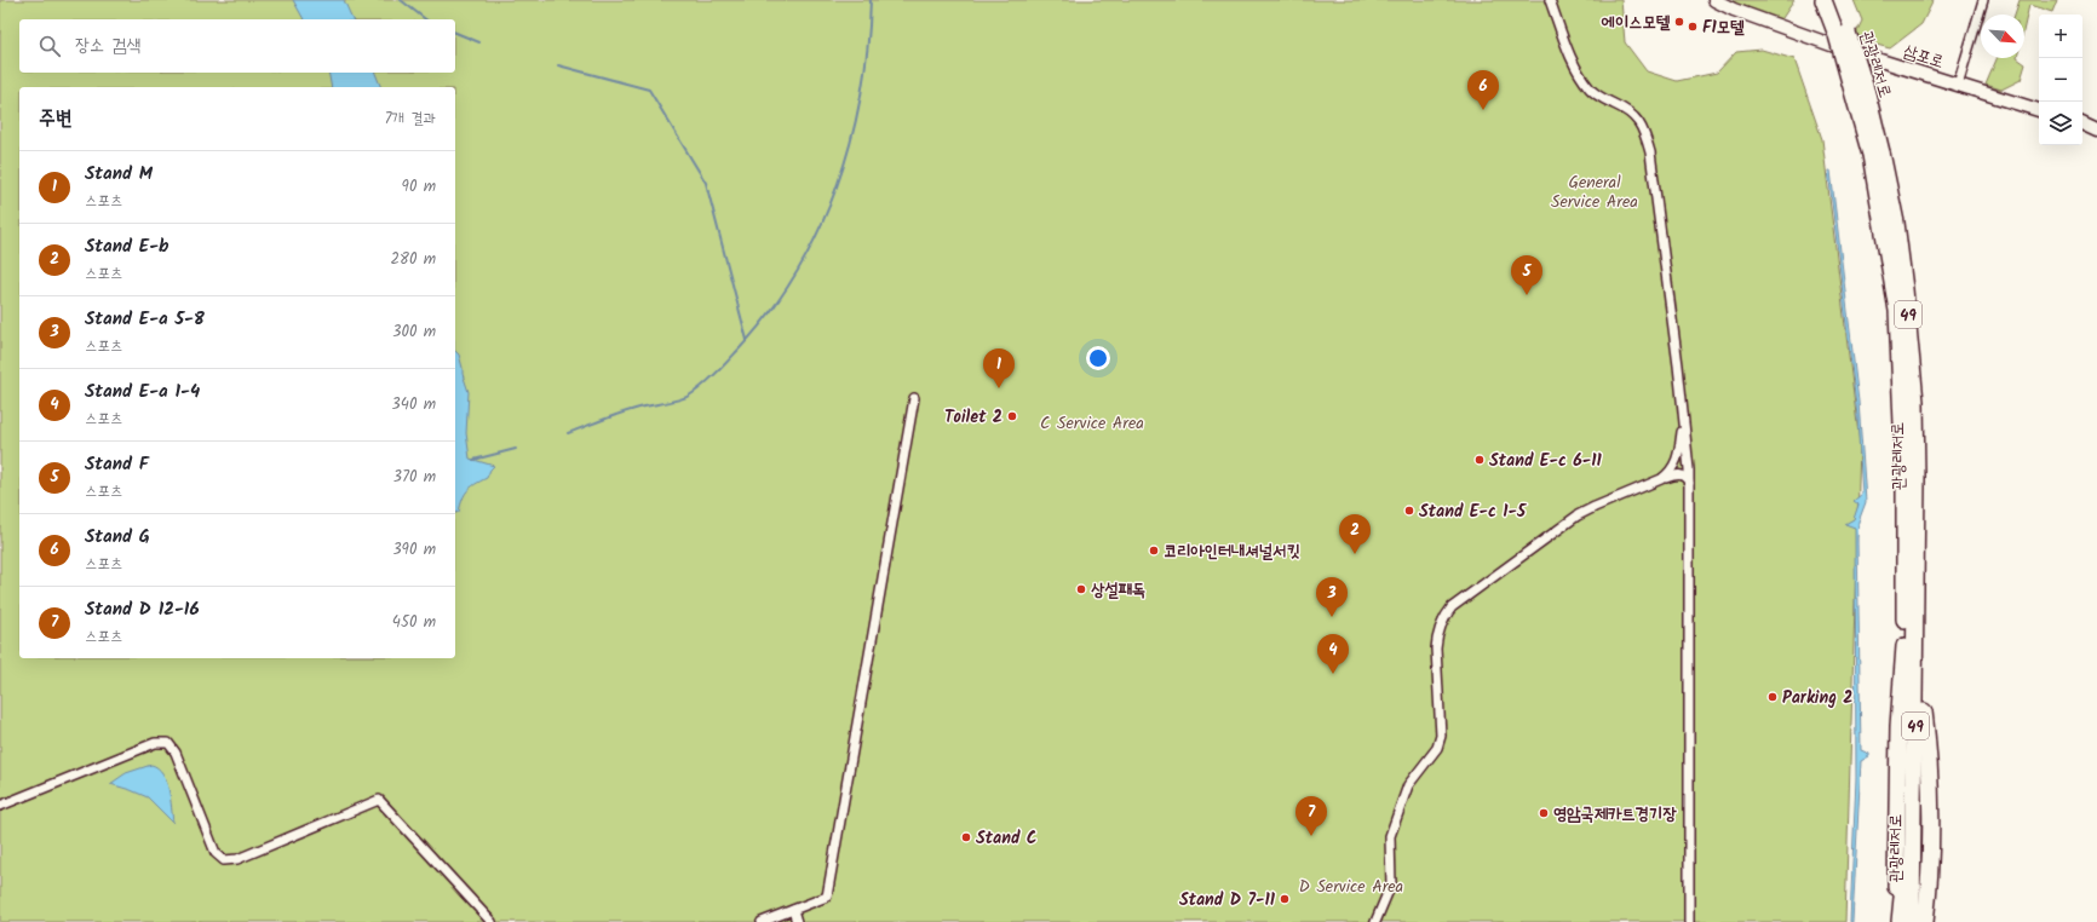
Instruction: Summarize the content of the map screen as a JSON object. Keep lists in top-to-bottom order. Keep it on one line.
{"streets":{"highway":["관광레저로","49"],"street":["삼포로"]},"parks":["General Service Area","C Service Area","D Service Area"],"places":["에이스모텔","F1모텔","Toilet 2","Stand E-c 6-11","Stand E-c 1-5","코리아인터내셔널서킷","상설패독","Parking 2","영암국제카트경기장","Stand C","Stand D 7-11"],"north":"bottom right","page":{"map_buttons":["+","−"],"search":"장소 검색","pins":["6","5","1","2","3","4","7"],"heading":["주변","7개 결과"],"list":[{"mark":"1","name":"Stand M","note":"스포츠","value":"90 m"},{"mark":"2","name":"Stand E-b","note":"스포츠","value":"280 m"},{"mark":"3","name":"Stand E-a 5-8","note":"스포츠","value":"300 m"},{"mark":"4","name":"Stand E-a 1-4","note":"스포츠","value":"340 m"},{"mark":"5","name":"Stand F","note":"스포츠","value":"370 m"},{"mark":"6","name":"Stand G","note":"스포츠","value":"390 m"},{"mark":"7","name":"Stand D 12-16","note":"스포츠","value":"450 m"}]}}
